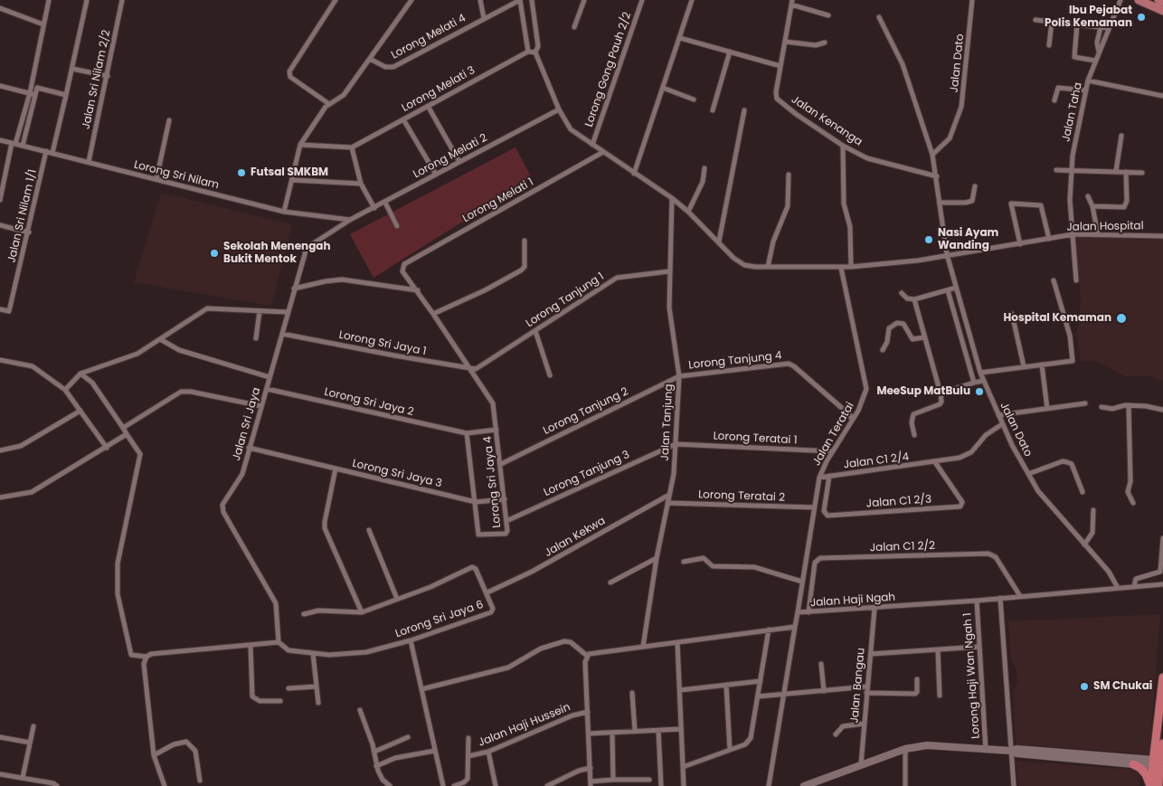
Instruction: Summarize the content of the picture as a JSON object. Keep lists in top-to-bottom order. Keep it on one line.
{"streets":{"street":["Lorong Melati 4","Jalan Dato","Lorong Gong Pauh 2/2","Jalan Sri Nilam 2/2","Lorong Melati 3","Jalan Taha","Jalan Kenanga","Lorong Melati 2","Lorong Sri Nilam","Lorong Melati 1","Jalan Sri Nilam 1/1","Jalan Hospital","Lorong Tanjung 1","Lorong Sri Jaya 1","Lorong Tanjung 4","Lorong Sri Jaya 2","Lorong Tanjung 2","Jalan Tanjung","Jalan Sri Jaya","Jalan Teratai","Lorong Teratai 1","Jalan C1 2/4","Lorong Sri Jaya 3","Lorong Tanjung 3","Lorong Sri Jaya 4","Lorong Teratai 2","Jalan C1 2/3","Jalan Kekwa","Jalan C1 2/2","Jalan Haji Ngah","Lorong Sri Jaya 6","Lorong Haji Wan Ngah 1","Jalan Bangau","Jalan Haji Hussein"]},"crossings":[["Jalan Dato","Jalan Kenanga"],["Jalan Dato","Jalan C1 2/4"],["Jalan Dato","Jalan Haji Ngah"],["Jalan Sri Nilam 2/2","Lorong Sri Nilam"],["Jalan Taha","Jalan Hospital"],["Lorong Melati 2","Lorong Sri Nilam"],["Lorong Melati 2","Jalan Sri Jaya"],["Lorong Sri Nilam","Jalan Sri Nilam 1/1"],["Lorong Sri Nilam","Jalan Sri Jaya"],["Lorong Tanjung 1","Lorong Sri Jaya 1"],["Lorong Tanjung 1","Jalan Tanjung"],["Lorong Sri Jaya 1","Jalan Sri Jaya"],["Lorong Tanjung 4","Lorong Tanjung 2"],["Lorong Tanjung 4","Jalan Tanjung"],["Lorong Tanjung 4","Jalan Teratai"],["Lorong Sri Jaya 2","Jalan Sri Jaya"],["Lorong Sri Jaya 2","Lorong Sri Jaya 4"],["Lorong Tanjung 2","Jalan Tanjung"],["Lorong Tanjung 2","Lorong Sri Jaya 4"],["Jalan Tanjung","Lorong Teratai 1"],["Jalan Tanjung","Lorong Tanjung 3"],["Jalan Tanjung","Lorong Teratai 2"],["Jalan Tanjung","Jalan Kekwa"],["Jalan Sri Jaya","Lorong Sri Jaya 3"],["Jalan Sri Jaya","Lorong Sri Jaya 6"],["Jalan Teratai","Lorong Teratai 1"],["Jalan Teratai","Jalan C1 2/4"],["Jalan Teratai","Lorong Teratai 2"],["Jalan Teratai","Jalan Haji Ngah"],["Lorong Teratai 1","Lorong Tanjung 3"],["Jalan C1 2/4","Jalan C1 2/3"],["Lorong Sri Jaya 3","Lorong Sri Jaya 4"],["Lorong Tanjung 3","Lorong Sri Jaya 4"],["Jalan Kekwa","Lorong Sri Jaya 6"],["Jalan C1 2/2","Jalan Haji Ngah"],["Jalan Haji Ngah","Lorong Haji Wan Ngah 1"],["Jalan Haji Ngah","Jalan Bangau"]],"places":["Ibu Pejabat Polis Kemaman","Futsal SMKBM","Nasi Ayam Wanding","Sekolah Menengah Bukit Mentok","Hospital Kemaman","MeeSup MatBulu","SM Chukai"]}
